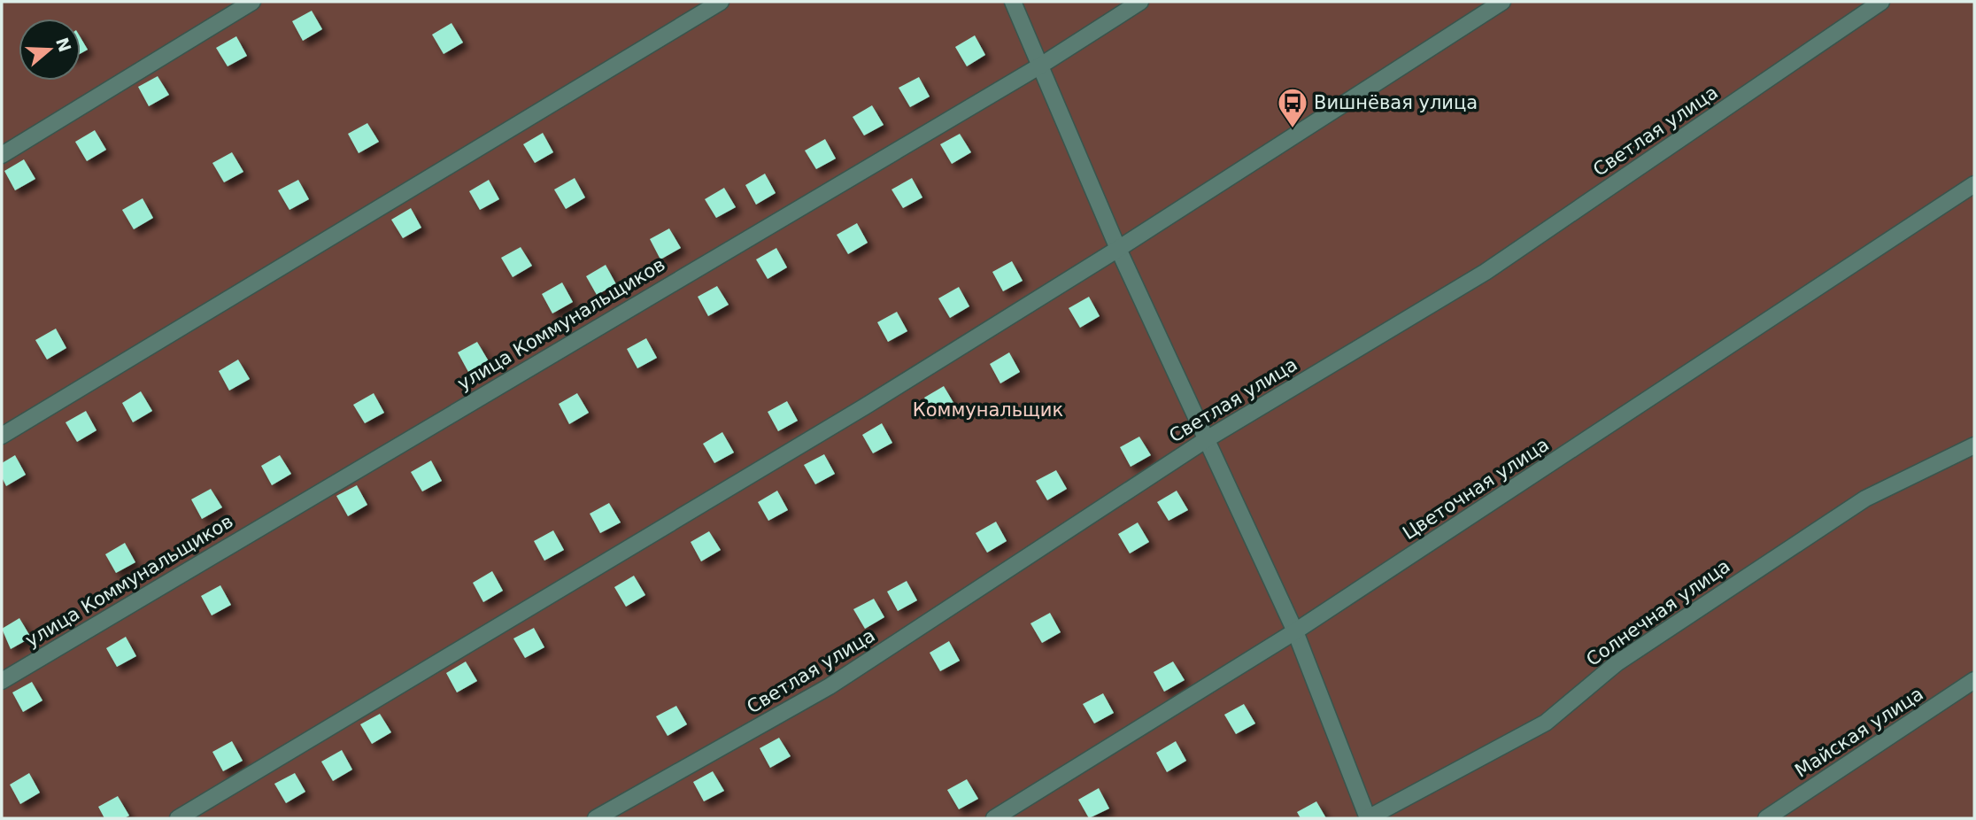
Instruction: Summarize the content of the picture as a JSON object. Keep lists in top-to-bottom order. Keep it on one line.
{"streets":{"street":["Светлая улица","улица Коммунальщиков","Цветочная улица","Солнечная улица","Майская улица"]},"parks":["Коммунальщик"],"places":{"bus stop":["Вишнёвая улица"]},"north":"right"}
